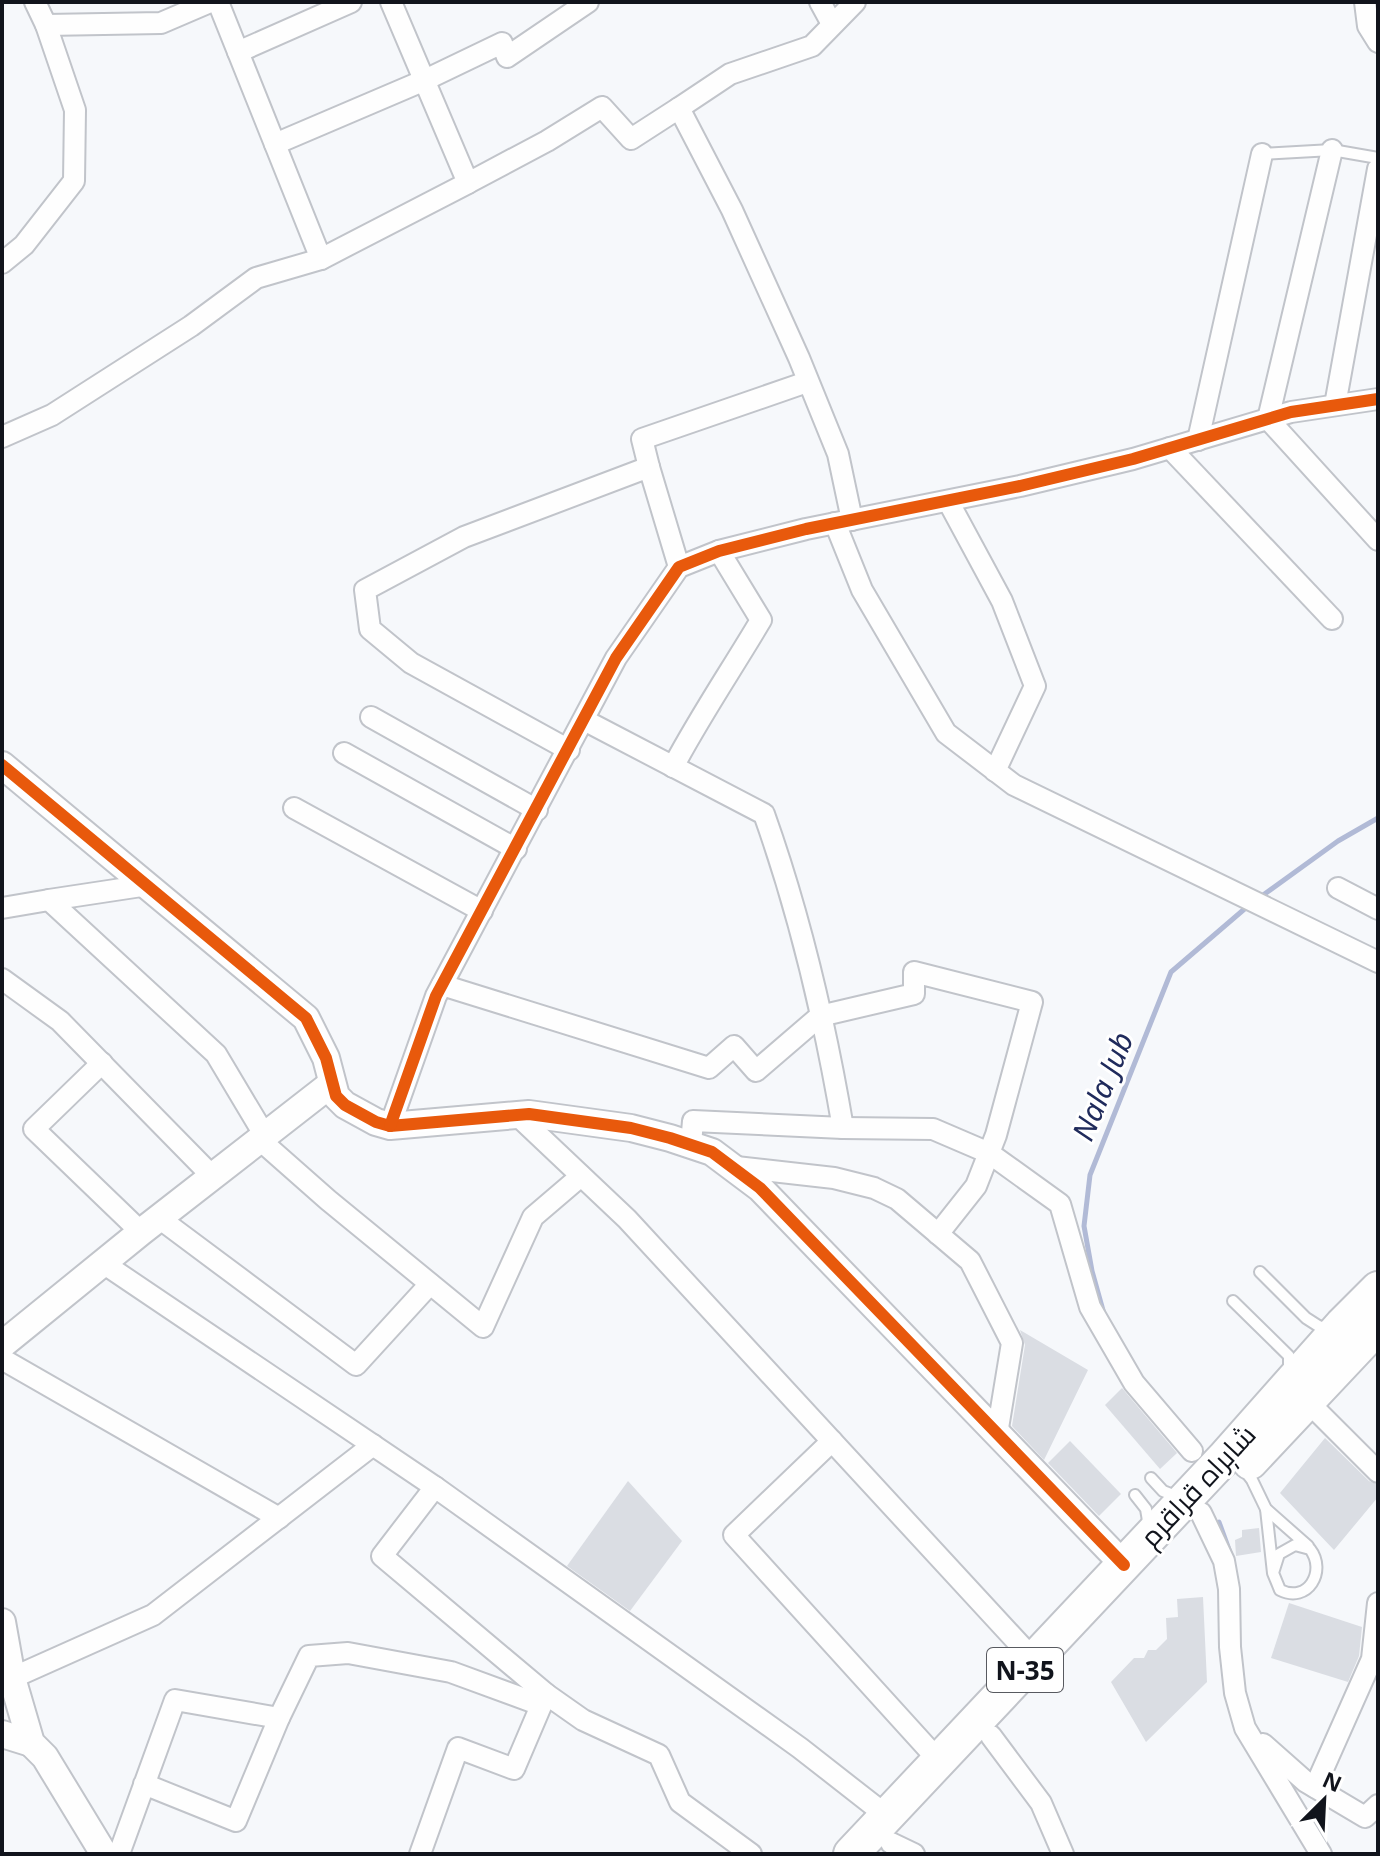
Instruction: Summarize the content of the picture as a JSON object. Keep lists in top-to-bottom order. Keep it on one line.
{"streets":{"highway":["شاہراہ قراقرم","N-35"]},"water":["Nala Jub"],"north":"top right"}
